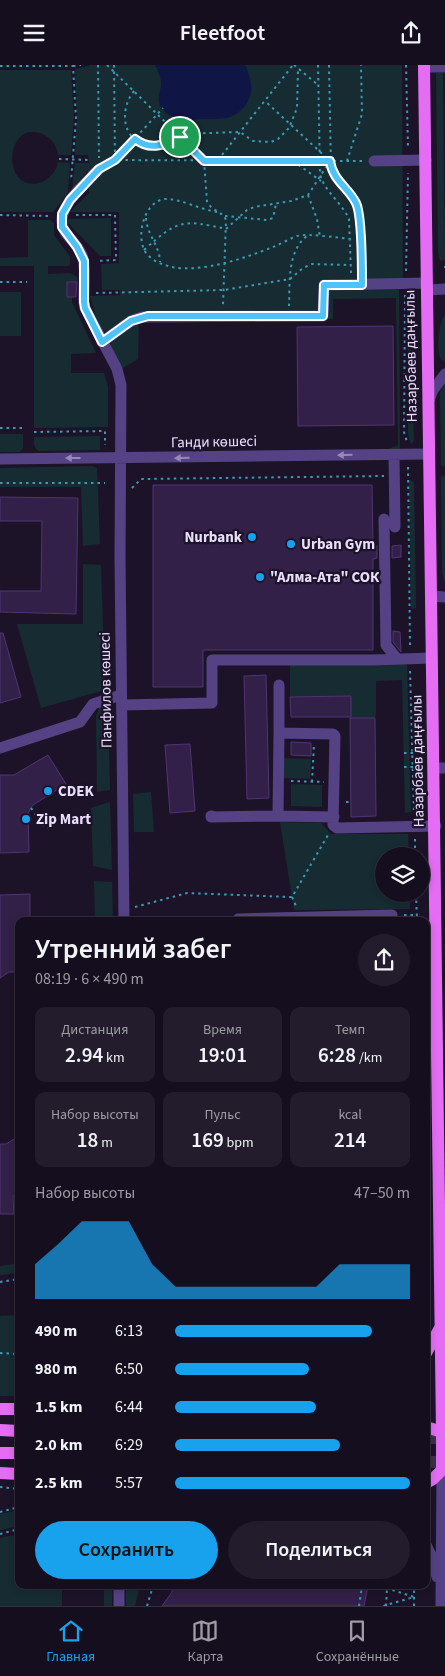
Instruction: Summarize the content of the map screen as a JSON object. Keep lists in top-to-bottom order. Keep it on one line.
{"streets":{"main road":["Назарбаев даңғылы"],"street":["Ганди көшесі","Панфилов көшесі"]},"crossings":[["Назарбаев даңғылы","Ганди көшесі"],["Ганди көшесі","Панфилов көшесі"]],"one_way":["Ганди көшесі"],"places":["Nurbank","Urban Gym","\"Алма-Ата\" СОК","CDEK","Zip Mart"],"page":{"header":"Fleetfoot","heading":["Утренний забег","08:19 · 6 × 490 m"],"stats":[["Дистанция","2.94 km"],["Время","19:01"],["Темп","6:28 /km"],["Набор высоты","18 m"],["Пульс","169 bpm"],["kcal","214"]],"chart":["Набор высоты","47–50 m"],"list":[{"name":"490 m","note":"6:13"},{"name":"980 m","note":"6:50"},{"name":"1.5 km","note":"6:44"},{"name":"2.0 km","note":"6:29"},{"name":"2.5 km","note":"5:57"}],"buttons":["Сохранить","Поделиться"],"tabs":["Главная","Карта","Сохранённые"]}}
